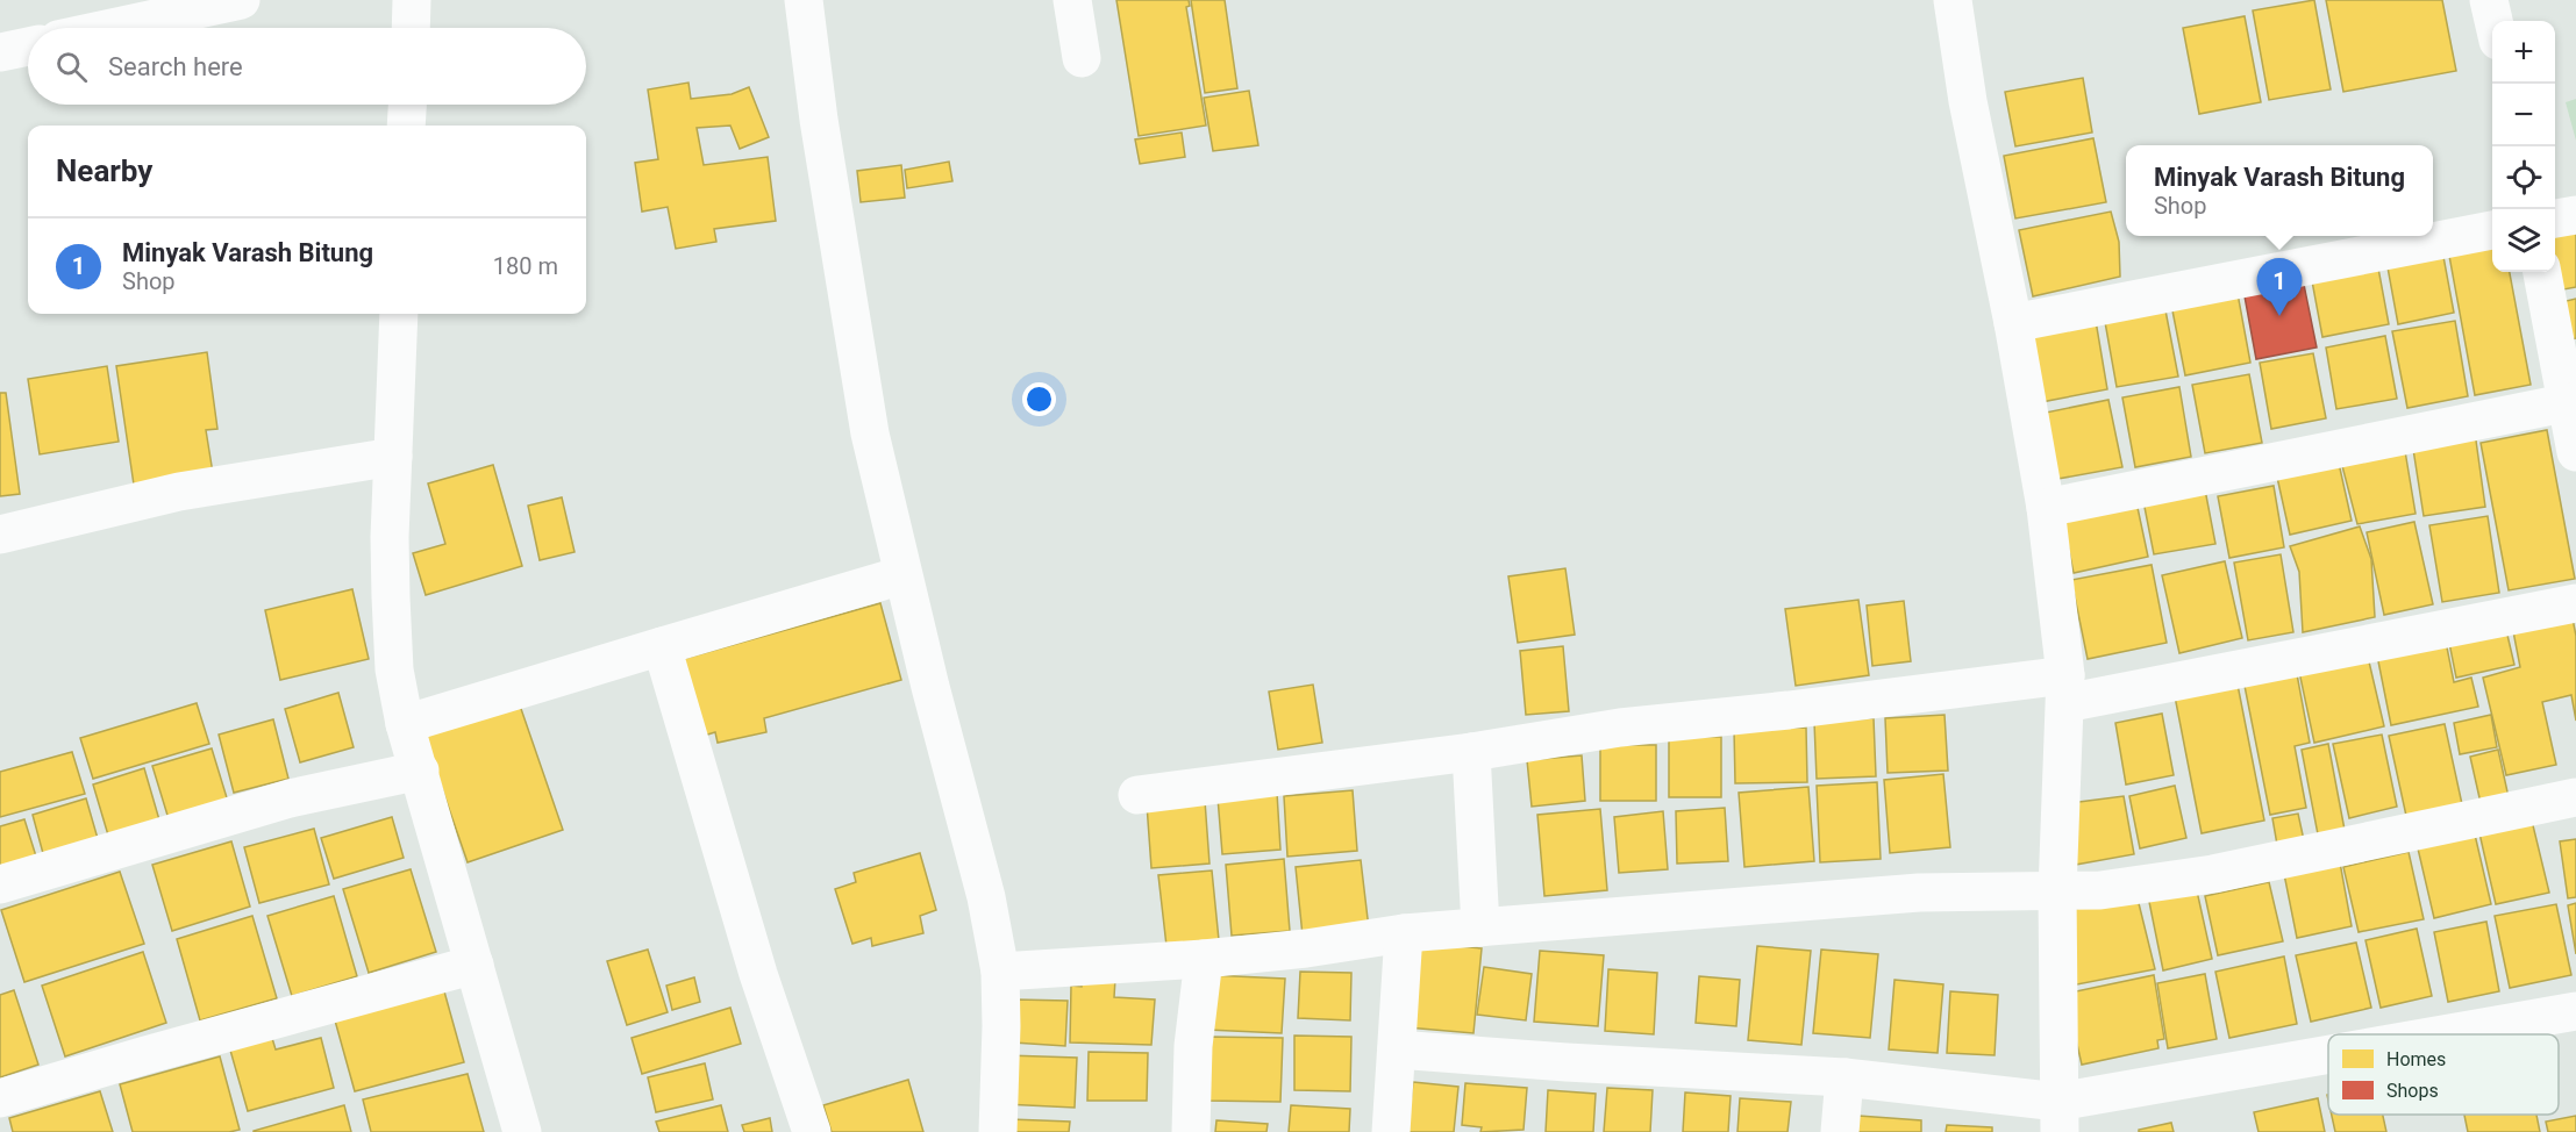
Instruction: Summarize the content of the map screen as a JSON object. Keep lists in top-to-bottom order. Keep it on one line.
{"legend":["Homes","Shops"],"page":{"map_buttons":["+","−"],"search":"Search here","heading":"Nearby","popup":["Minyak Varash Bitung","Shop"],"list":[{"mark":"1","name":"Minyak Varash Bitung","note":"Shop","value":"180 m"}],"pins":"1"}}
